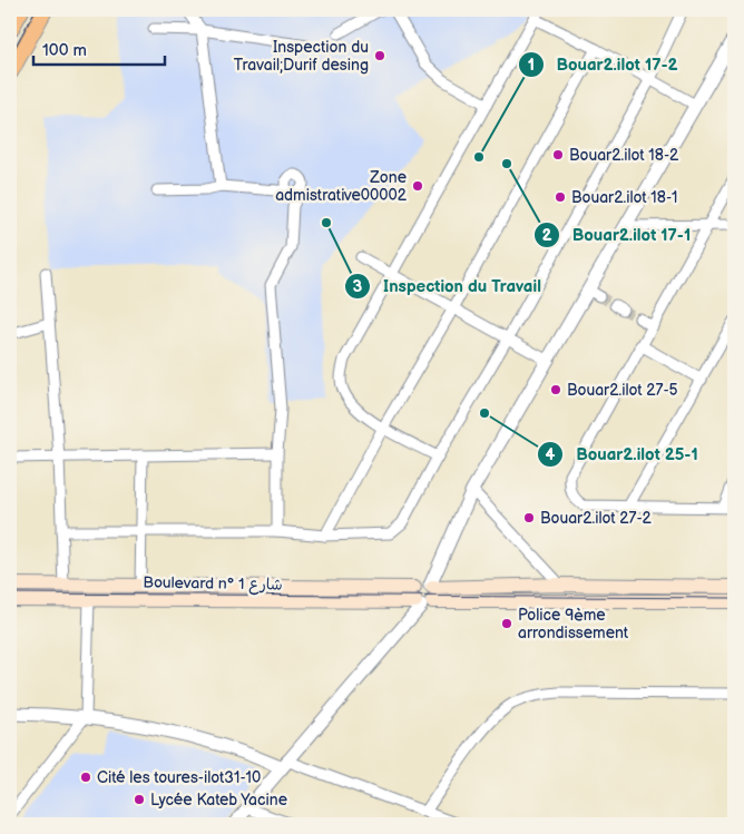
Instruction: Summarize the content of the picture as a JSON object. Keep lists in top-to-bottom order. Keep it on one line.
{"streets":{"main road":["Boulevard n° شارع 1"]},"places":["Inspection du Travail;Durif desing","Bouar2.ilot 18-2","Bouar2.ilot 17-2","Bouar2.ilot 17-1","Zone admistrative00002","Bouar2.ilot 18-1","Inspection du Travail","Bouar2.ilot 27-5","Bouar2.ilot 25-1","Bouar2.ilot 27-2","Police 9ème arrondissement","Cité les toures-ilot31-10","Lycée Kateb Yacine"],"scale_bar":"100 m"}
